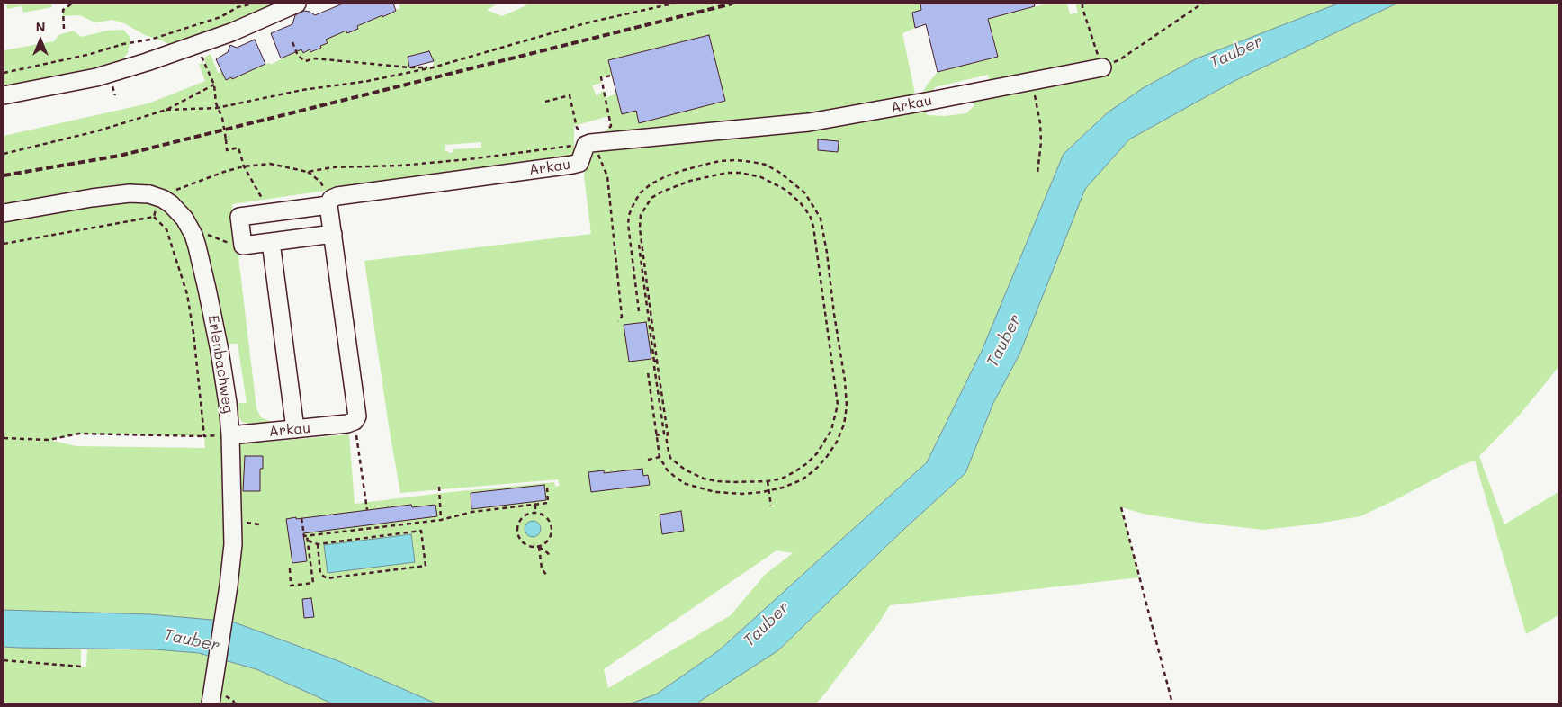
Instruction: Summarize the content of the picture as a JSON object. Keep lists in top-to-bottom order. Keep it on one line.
{"streets":{"street":["Arkau","Erlenbachweg"]},"crossings":[["Arkau","Erlenbachweg"]],"water":["Tauber"],"north":"top"}
